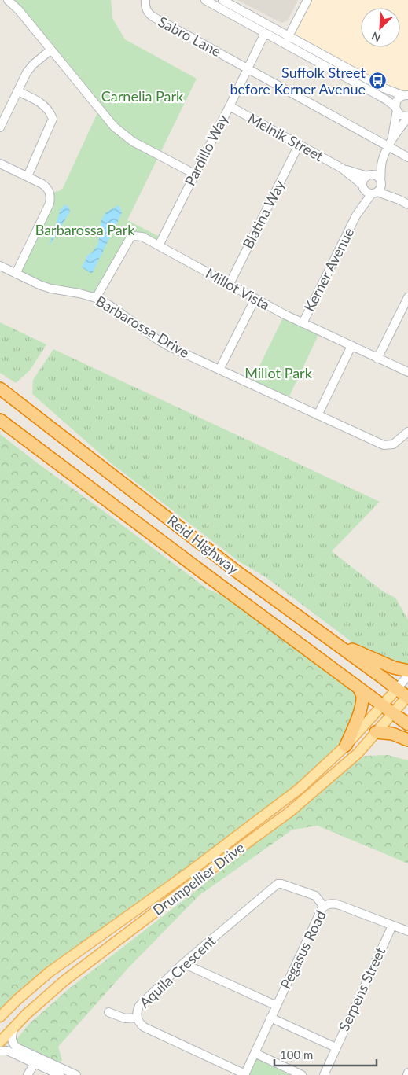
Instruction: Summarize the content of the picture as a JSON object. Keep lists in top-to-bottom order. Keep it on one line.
{"streets":{"highway":["Reid Highway"],"main road":["Drumpellier Drive"],"street":["Sabro Lane","Melnik Street","Pardillo Way","Blatina Way","Kerner Avenue","Millot Vista","Barbarossa Drive","Pegasus Road","Aquila Crescent","Serpens Street"]},"crossings":[["Sabro Lane","Pardillo Way"],["Melnik Street","Pardillo Way"],["Melnik Street","Blatina Way"],["Melnik Street","Kerner Avenue"],["Pardillo Way","Millot Vista"],["Blatina Way","Millot Vista"],["Kerner Avenue","Millot Vista"],["Millot Vista","Barbarossa Drive"],["Reid Highway","Drumpellier Drive"],["Pegasus Road","Aquila Crescent"],["Pegasus Road","Serpens Street"]],"parks":["Carnelia Park","Barbarossa Park","Millot Park"],"places":{"bus stop":["Suffolk Street before Kerner Avenue"]},"scale_bar":"100 m","north":"bottom left"}
